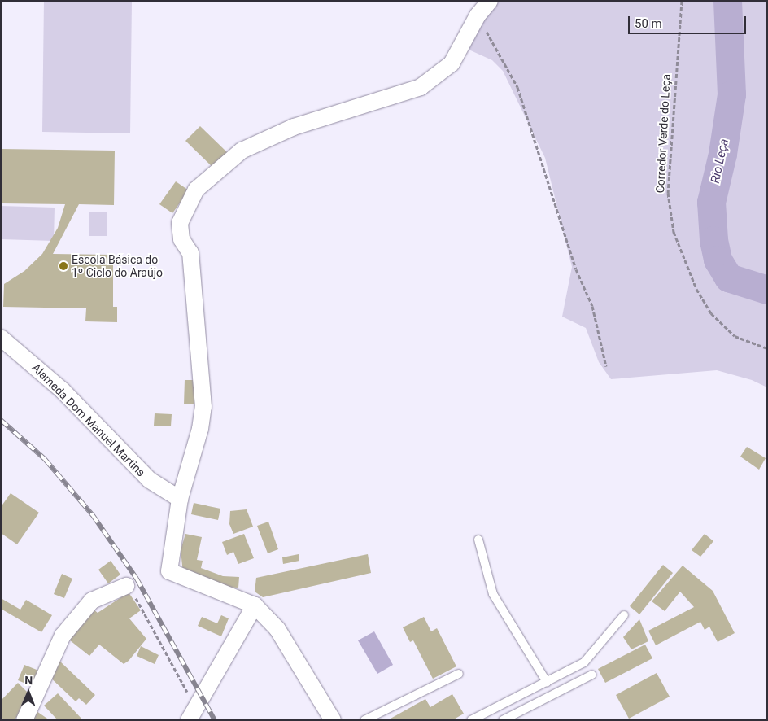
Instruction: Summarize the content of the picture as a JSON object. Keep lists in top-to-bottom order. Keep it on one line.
{"streets":{"street":["Alameda Dom Manuel Martins"],"path":["Corredor Verde do Leça"]},"water":["Rio Leça"],"places":["Escola Básica do 1º Ciclo do Araújo"],"scale_bar":"50 m","north":"top"}
